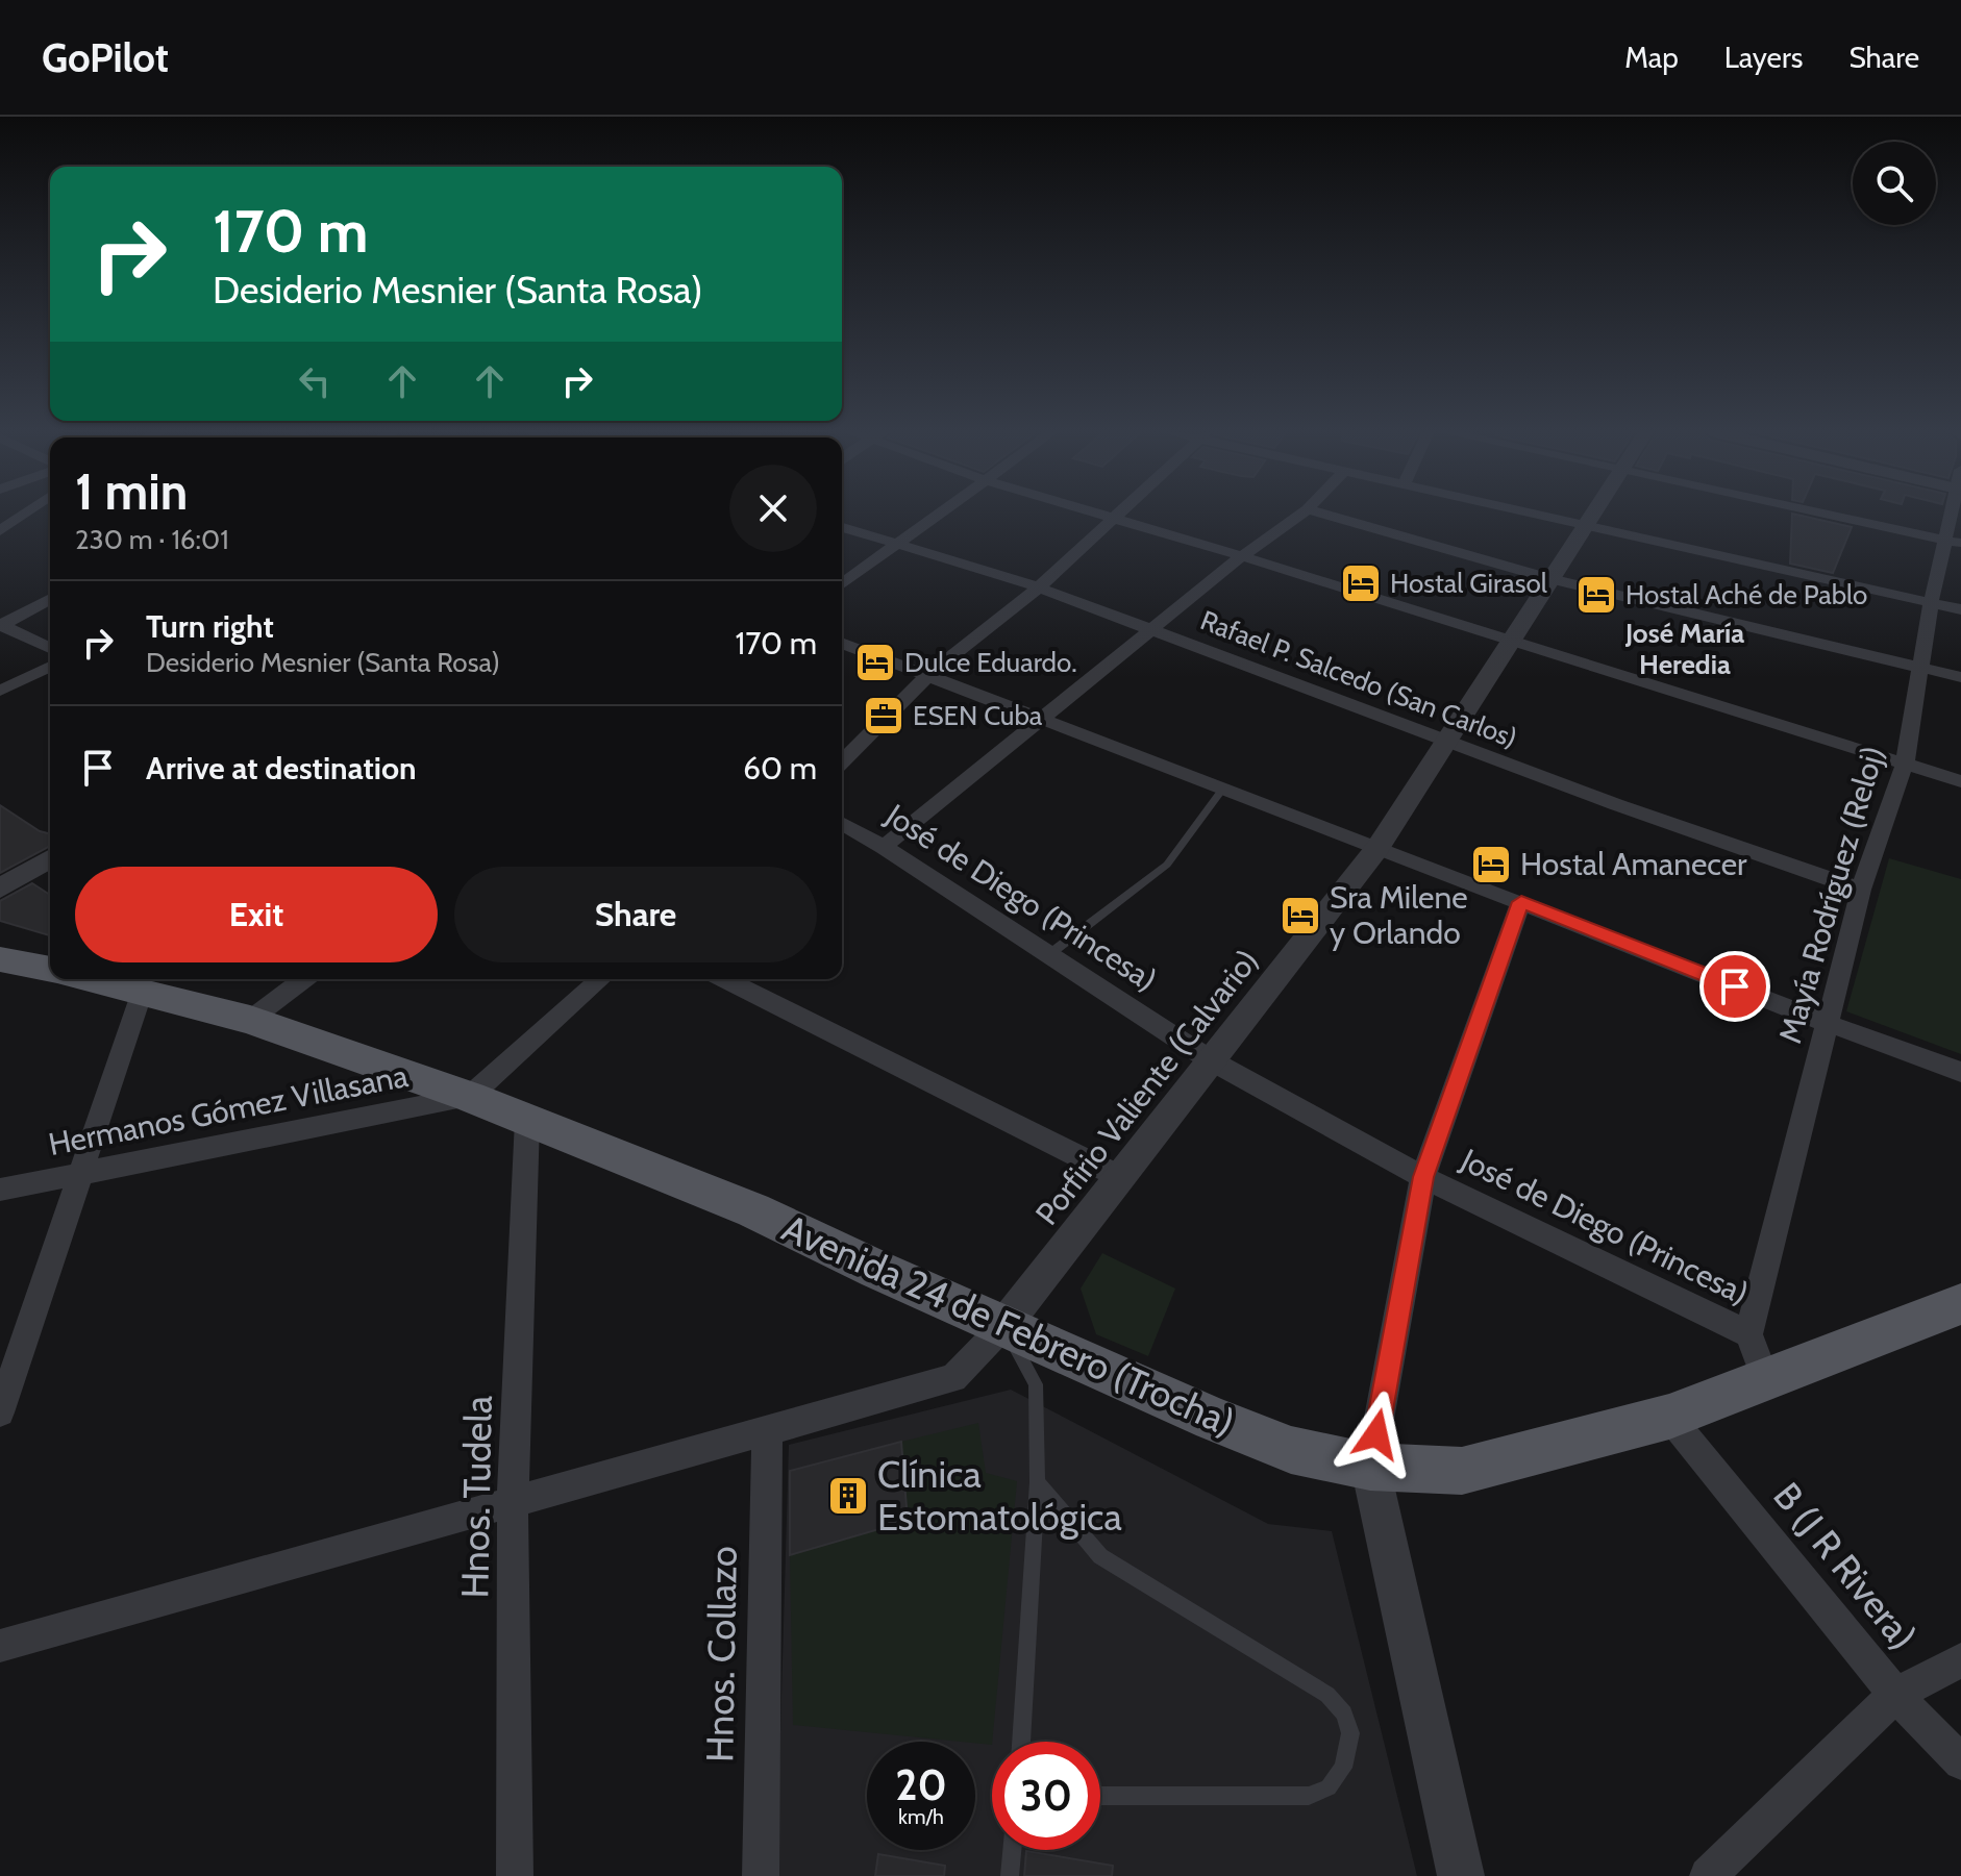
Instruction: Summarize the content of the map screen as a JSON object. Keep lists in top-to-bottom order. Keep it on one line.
{"streets":{"main road":["Avenida 24 de Febrero (Trocha)"],"street":["Rafael P. Salcedo (San Carlos)","Mayía Rodríguez (Reloj)","José de Diego (Princesa)","Porfirio Valiente (Calvario)","Hermanos Gómez Villasana","Hnos. Tudela","B (J R Rivera)","Hnos. Collazo"]},"crossings":[["Rafael P. Salcedo (San Carlos)","Mayía Rodríguez (Reloj)"],["Rafael P. Salcedo (San Carlos)","Porfirio Valiente (Calvario)"],["Mayía Rodríguez (Reloj)","José de Diego (Princesa)"],["José de Diego (Princesa)","Porfirio Valiente (Calvario)"],["José de Diego (Princesa)","Avenida 24 de Febrero (Trocha)"],["Porfirio Valiente (Calvario)","Avenida 24 de Febrero (Trocha)"],["Hermanos Gómez Villasana","Avenida 24 de Febrero (Trocha)"],["Avenida 24 de Febrero (Trocha)","Hnos. Tudela"],["Avenida 24 de Febrero (Trocha)","B (J R Rivera)"]],"districts":["José María Heredia"],"places":{"hotel":["Hostal Girasol","Hostal Aché de Pablo","Dulce Eduardo.","Hostal Amanecer","Sra Milene y Orlando"],"office":["ESEN Cuba"],"building":["Clínica Estomatológica"]},"page":{"header":"GoPilot","nav":["Map","Layers","Share"],"turn":["170 m","Desiderio Mesnier (Santa Rosa)"],"heading":["1 min","230 m · 16:01"],"list":[{"name":"Turn right","note":"Desiderio Mesnier (Santa Rosa)","value":"170 m"},{"name":"Arrive at destination","value":"60 m"}],"buttons":["Exit","Share"],"speed":"20 km/h","limit":"30"}}
